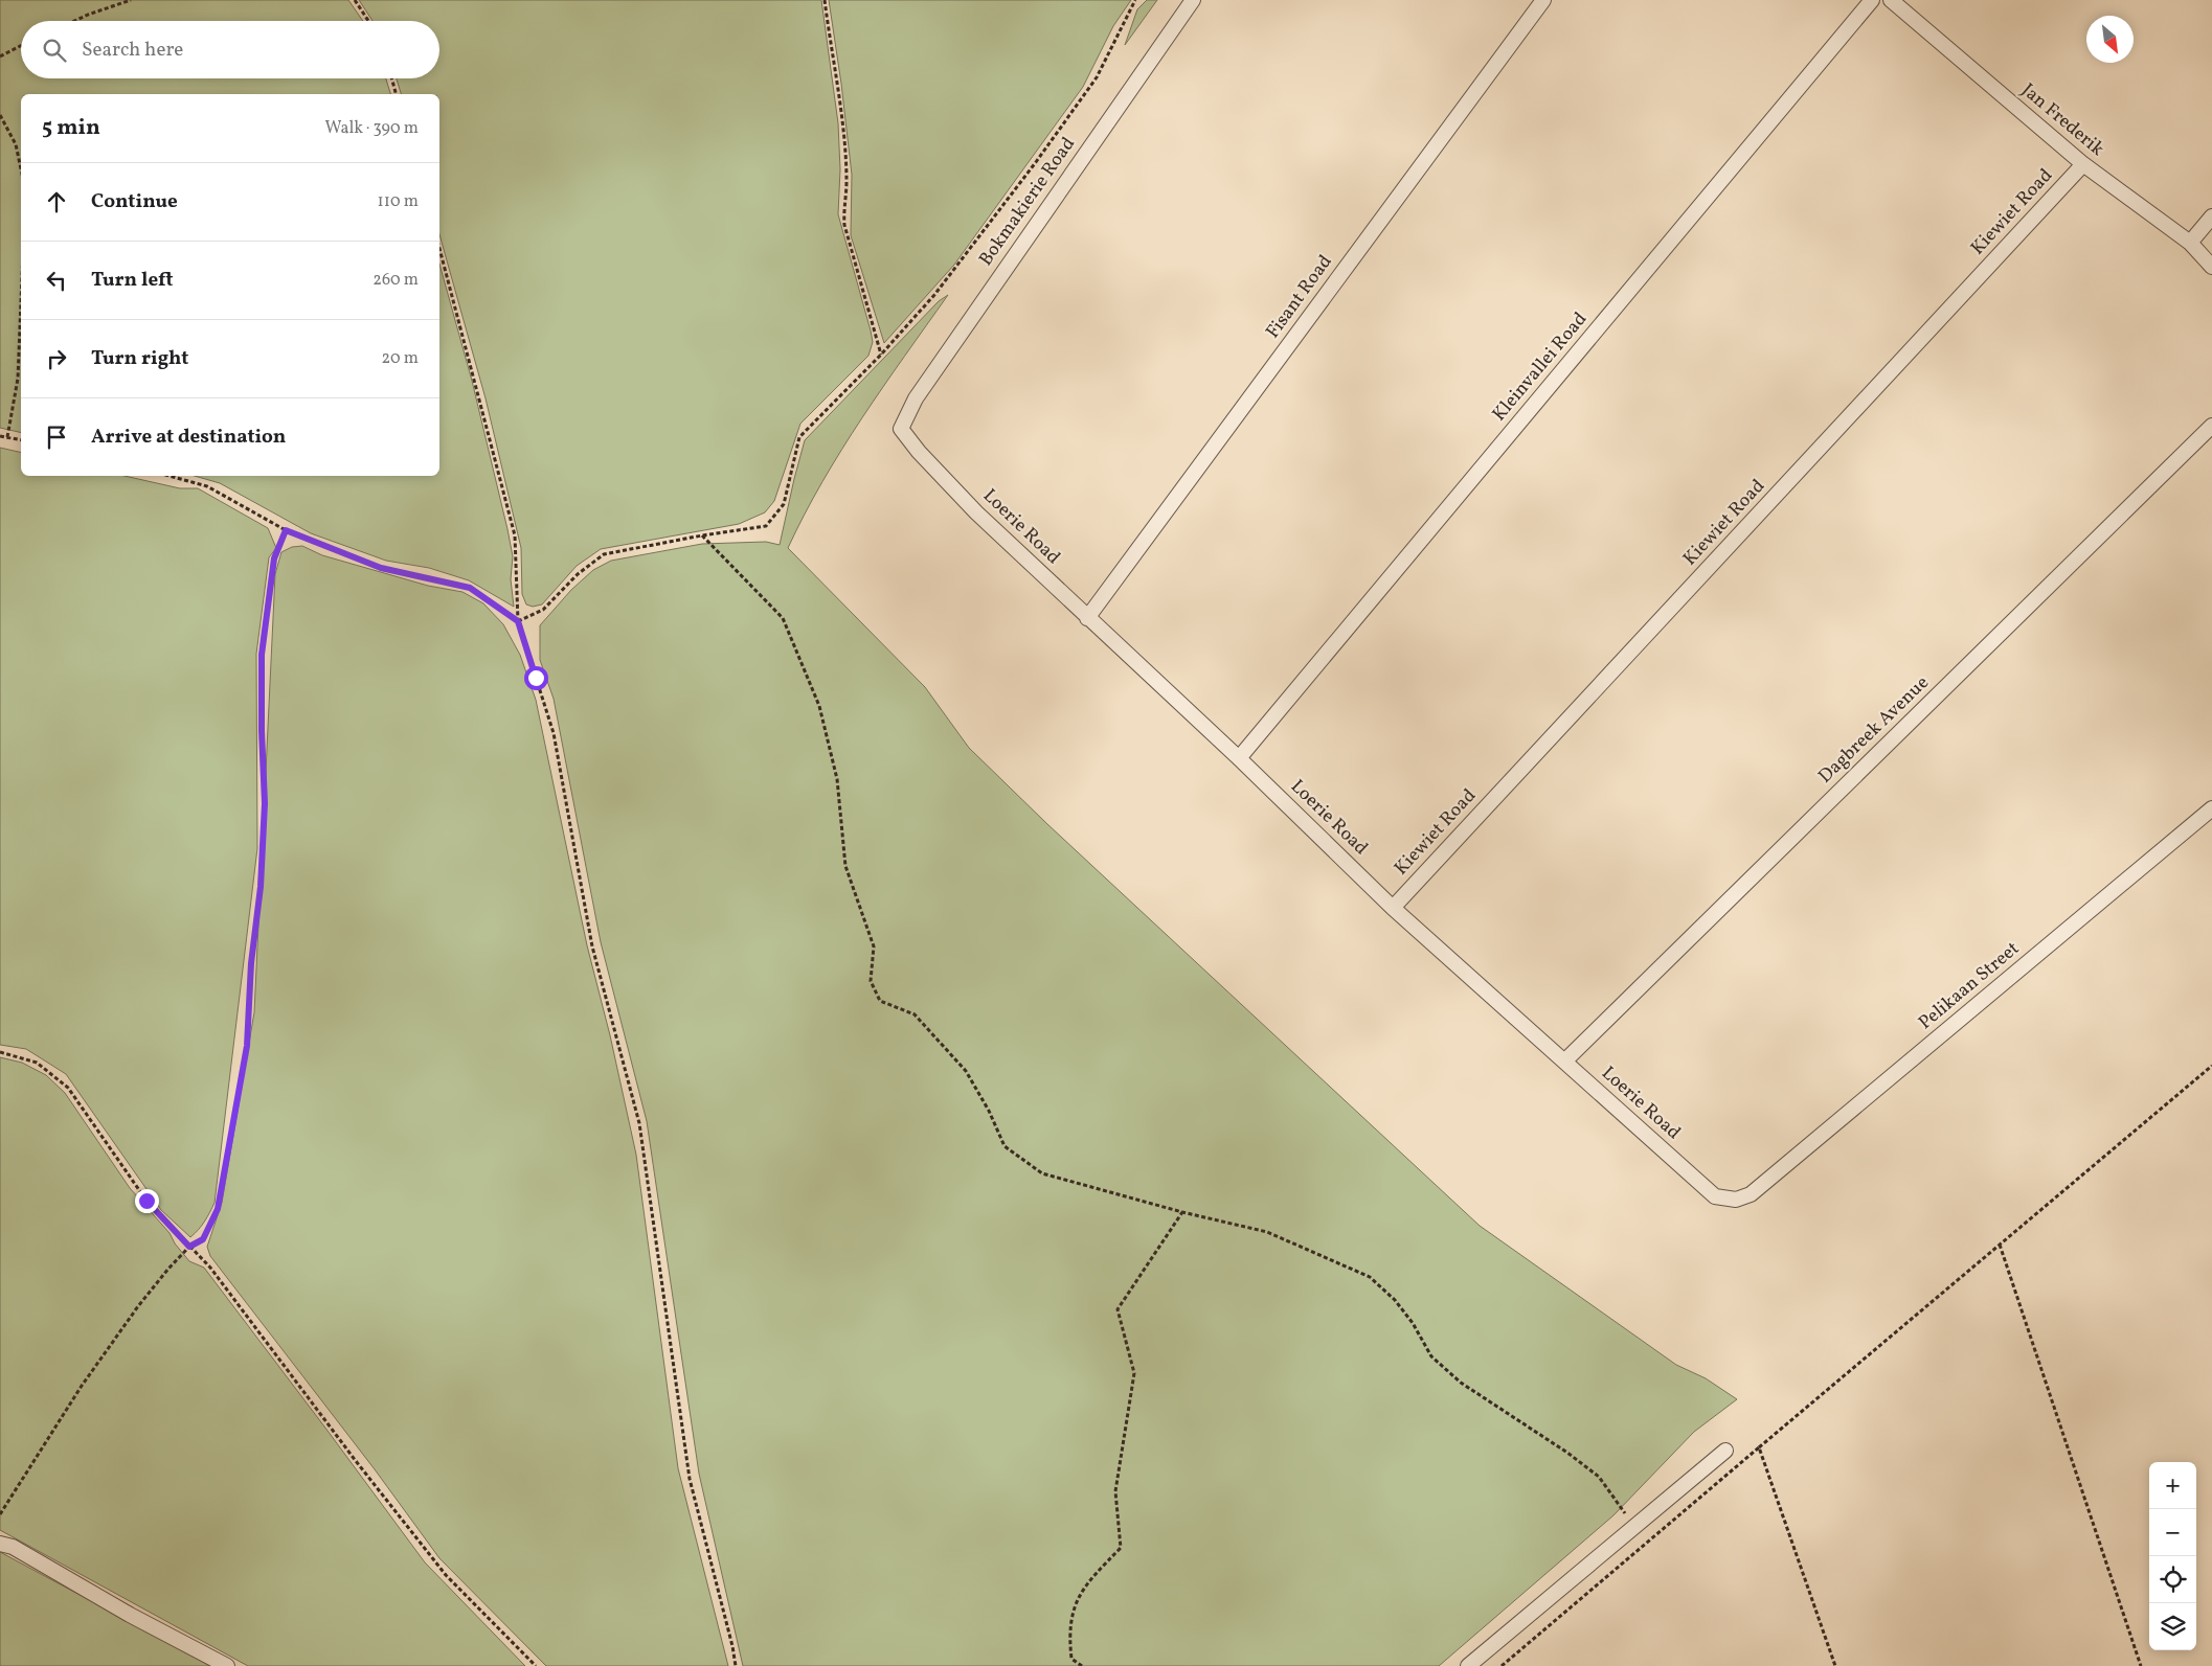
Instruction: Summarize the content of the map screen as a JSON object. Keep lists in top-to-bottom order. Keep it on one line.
{"streets":{"street":["Jan Frederik","Bokmakierie Road","Kiewiet Road","Fisant Road","Kleinvallei Road","Loerie Road","Dagbreek Avenue","Pelikaan Street"]},"crossings":[["Jan Frederik","Kiewiet Road"],["Bokmakierie Road","Loerie Road"],["Kiewiet Road","Loerie Road"],["Fisant Road","Loerie Road"],["Kleinvallei Road","Loerie Road"],["Loerie Road","Dagbreek Avenue"],["Loerie Road","Pelikaan Street"]],"north":"bottom right","page":{"search":"Search here","heading":["5 min","Walk · 390 m"],"list":[["Continue","110 m"],["Turn left","260 m"],["Turn right","20 m"],"Arrive at destination"],"map_buttons":["+","−"]}}
